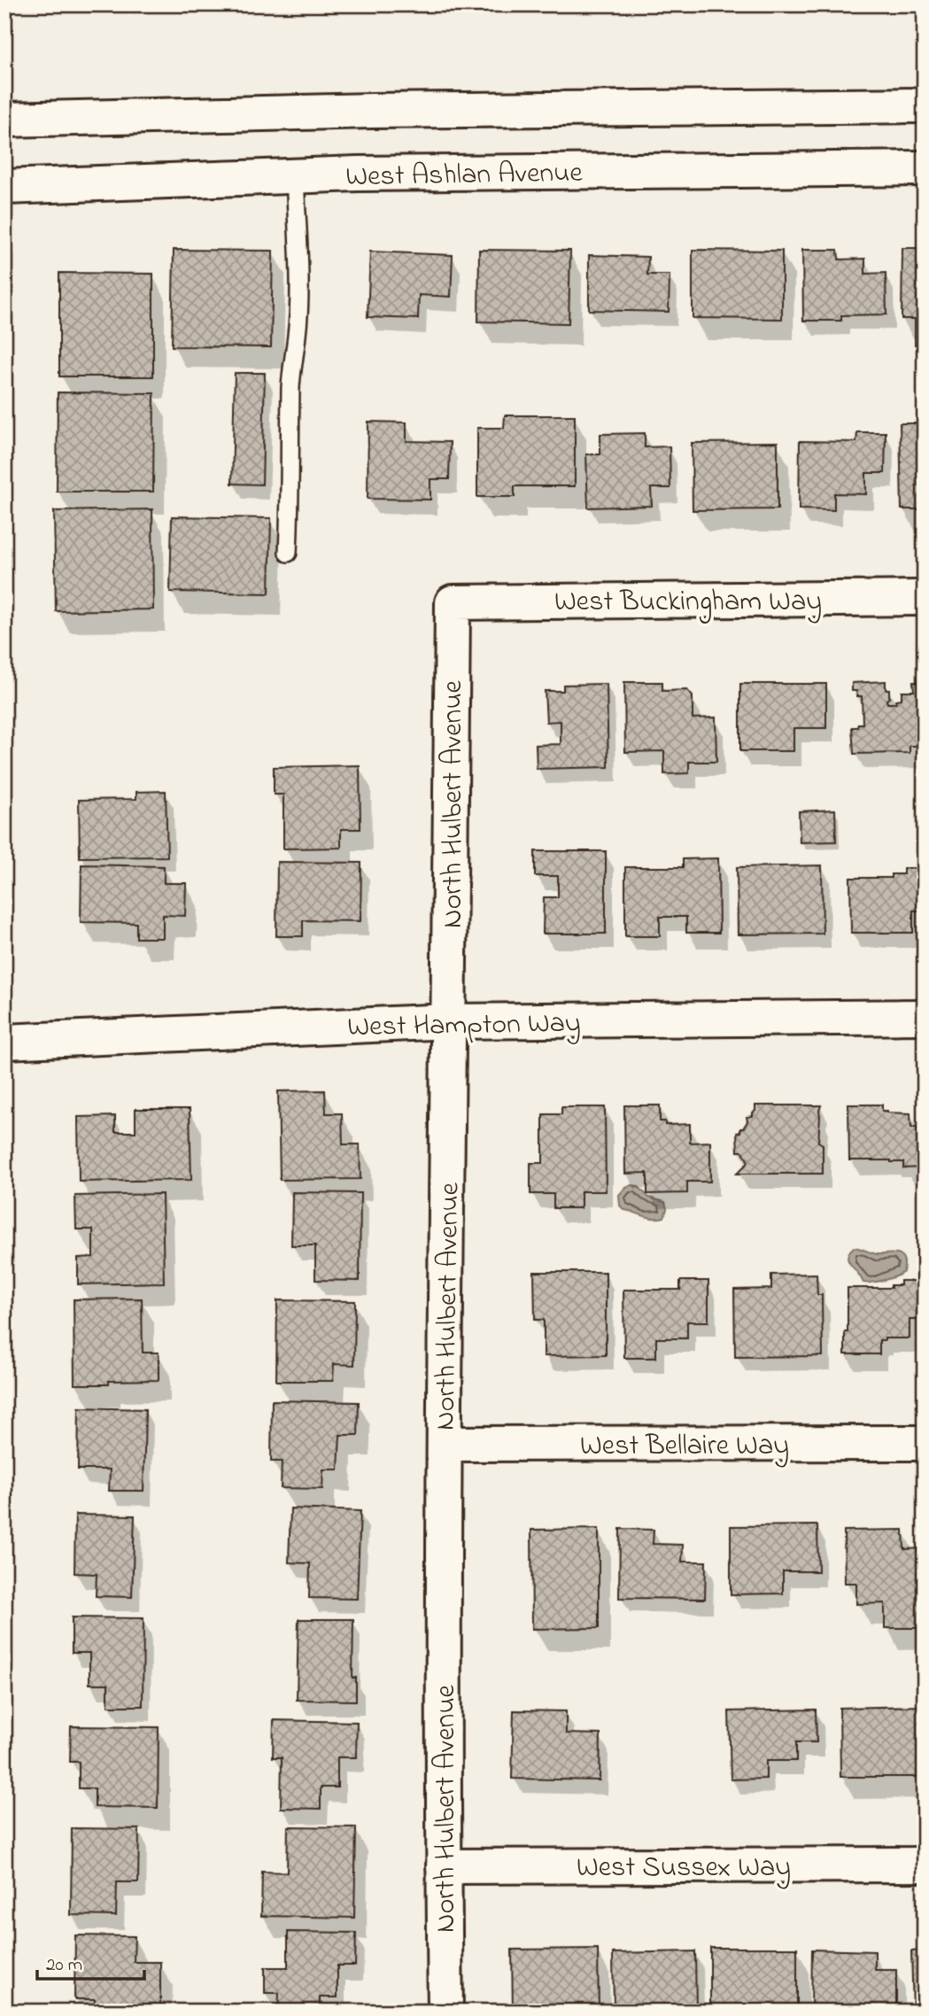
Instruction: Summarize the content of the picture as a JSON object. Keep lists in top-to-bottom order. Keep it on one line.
{"streets":{"street":["West Ashlan Avenue","West Buckingham Way","North Hulbert Avenue","West Hampton Way","West Bellaire Way","West Sussex Way"]},"crossings":[["West Buckingham Way","North Hulbert Avenue"],["North Hulbert Avenue","West Hampton Way"],["North Hulbert Avenue","West Bellaire Way"],["North Hulbert Avenue","West Sussex Way"]],"scale_bar":"20 m"}
